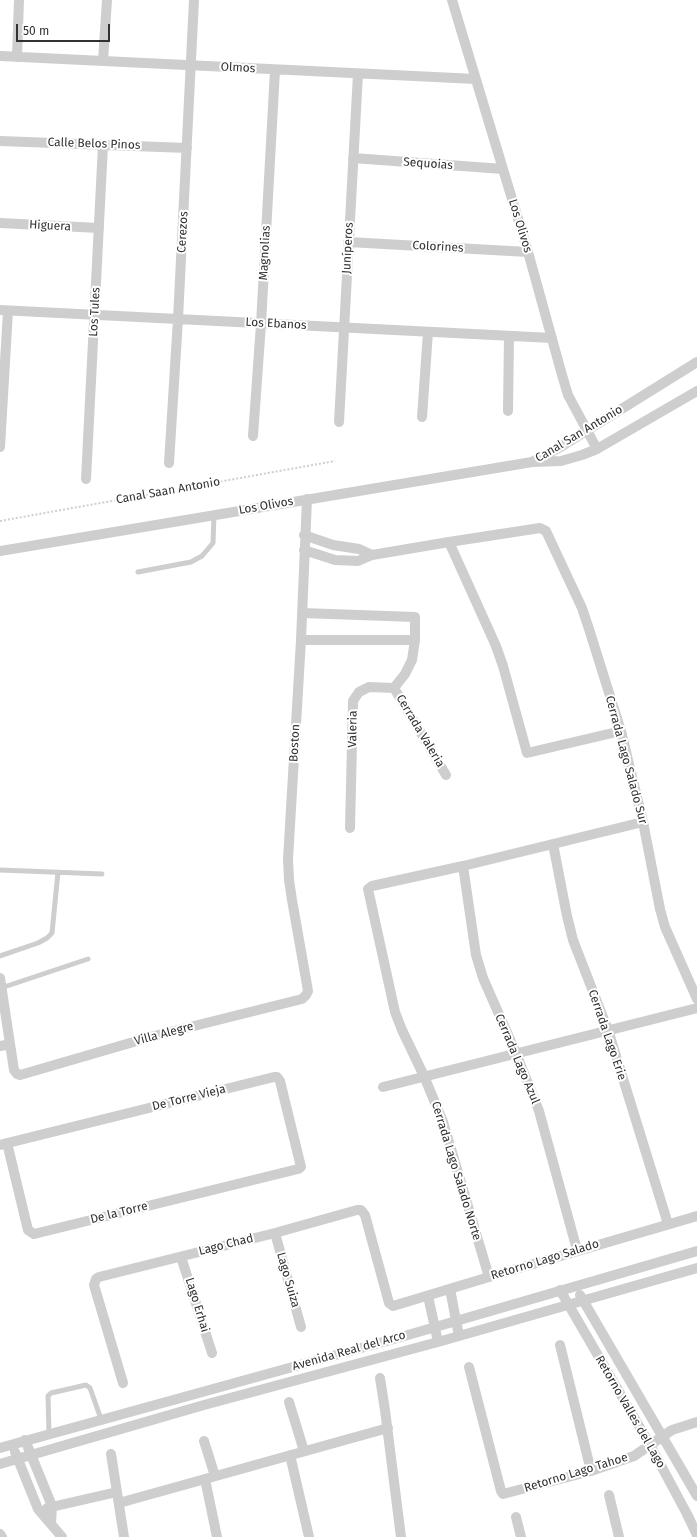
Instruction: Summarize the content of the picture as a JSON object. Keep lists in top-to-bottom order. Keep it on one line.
{"streets":{"street":["Olmos","Calle Belos Pinos","Sequoias","Higuera","Los Olivos","Cerezos","Colorines","Juníperos","Magnolias","Los Tules","Los Ebanos","Canal San Antonio","Valeria","Cerrada Valeria","Boston","Cerrada Lago Salado Sur","Villa Alegre","Cerrada Lago Erie","Cerrada Lago Azul","De Torre Vieja","Cerrada Lago Salado Norte","De la Torre","Lago Chad","Retorno Lago Salado","Lago Suiza","Lago Erhai","Avenida Real del Arco","Retorno Valles del Lago","Retorno Lago Tahoe"],"path":["Canal Saan Antonio"]},"crossings":[["Olmos","Los Olivos"],["Olmos","Cerezos"],["Olmos","Juníperos"],["Olmos","Magnolias"],["Calle Belos Pinos","Cerezos"],["Calle Belos Pinos","Los Tules"],["Sequoias","Los Olivos"],["Sequoias","Juníperos"],["Higuera","Los Tules"],["Los Olivos","Colorines"],["Los Olivos","Los Ebanos"],["Los Olivos","Canal San Antonio"],["Los Olivos","Boston"],["Cerezos","Los Ebanos"],["Colorines","Juníperos"],["Juníperos","Los Ebanos"],["Magnolias","Los Ebanos"],["Los Tules","Los Ebanos"],["Valeria","Cerrada Valeria"],["Boston","Villa Alegre"],["Cerrada Lago Erie","Retorno Lago Salado"],["Cerrada Lago Azul","Cerrada Lago Salado Norte"],["Cerrada Lago Azul","Retorno Lago Salado"],["De Torre Vieja","De la Torre"],["Cerrada Lago Salado Norte","Retorno Lago Salado"],["Lago Chad","Retorno Lago Salado"],["Lago Chad","Lago Suiza"],["Lago Chad","Lago Erhai"],["Avenida Real del Arco","Retorno Valles del Lago"],["Retorno Valles del Lago","Retorno Lago Tahoe"]],"scale_bar":"50 m"}
